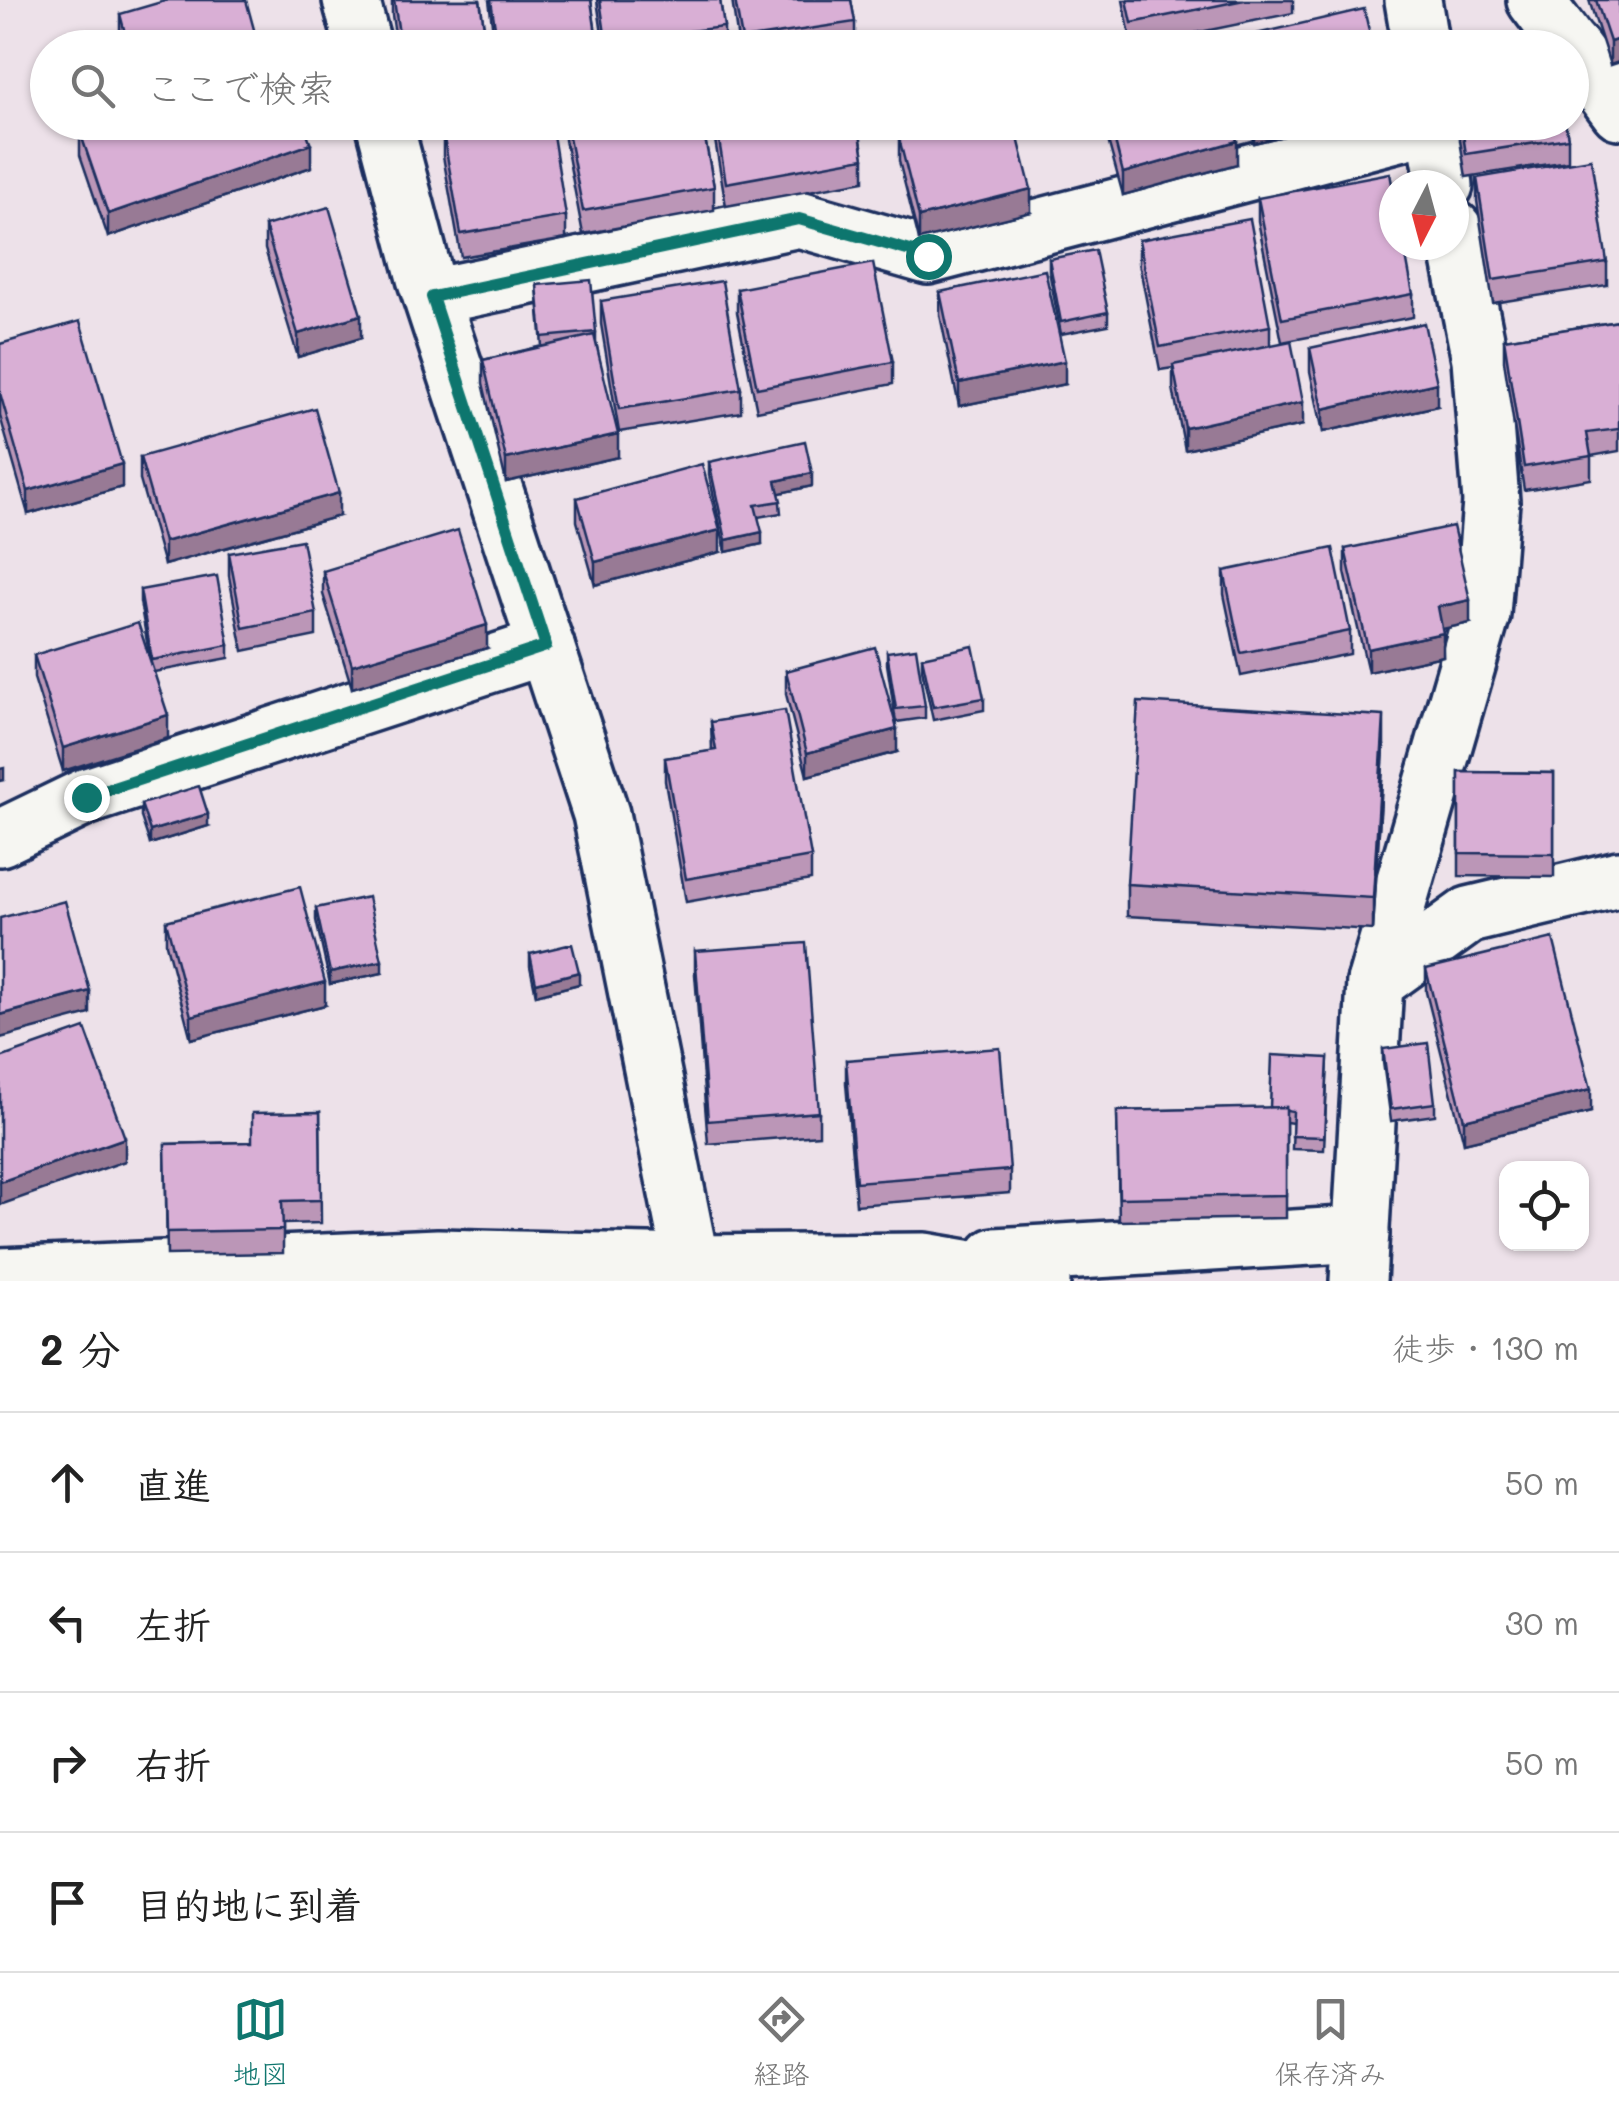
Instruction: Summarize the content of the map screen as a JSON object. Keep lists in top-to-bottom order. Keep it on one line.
{"north":"bottom","page":{"search":"ここで検索","heading":["2 分","徒歩 · 130 m"],"list":[["直進","50 m"],["左折","30 m"],["右折","50 m"],"目的地に到着"],"nav":["地図","経路","保存済み"]}}
